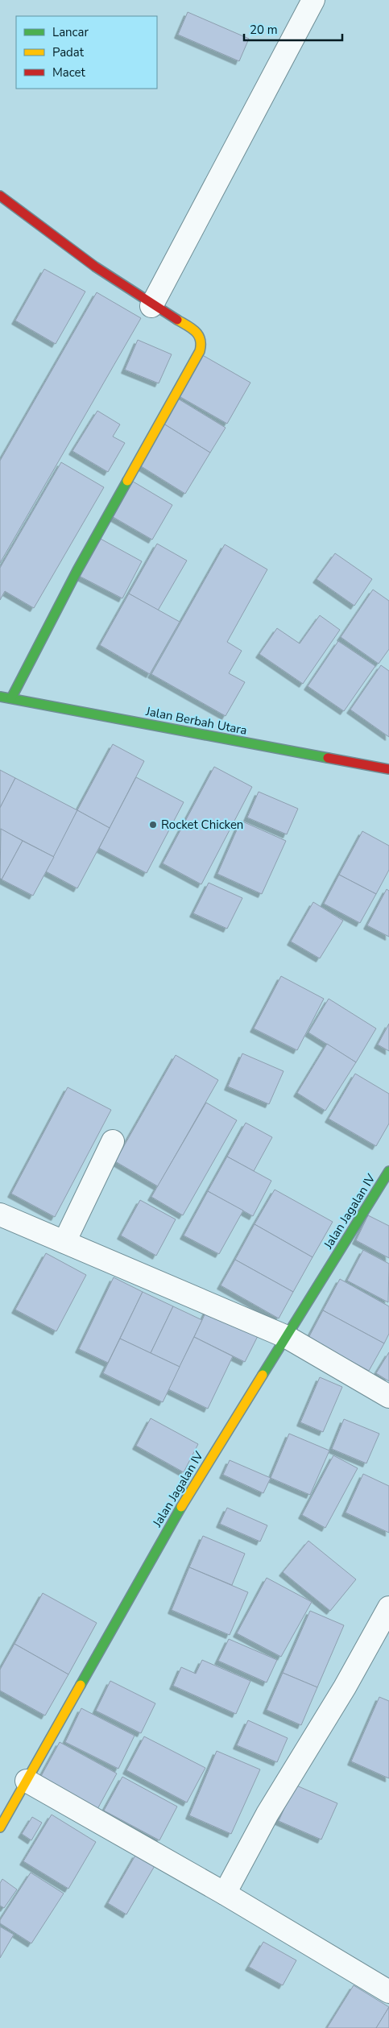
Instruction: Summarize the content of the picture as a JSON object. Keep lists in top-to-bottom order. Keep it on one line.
{"streets":{"street":["Jalan Berbah Utara","Jalan Jagalan IV"]},"places":["Rocket Chicken"],"legend":["Lancar","Padat","Macet"],"scale_bar":"20 m"}
